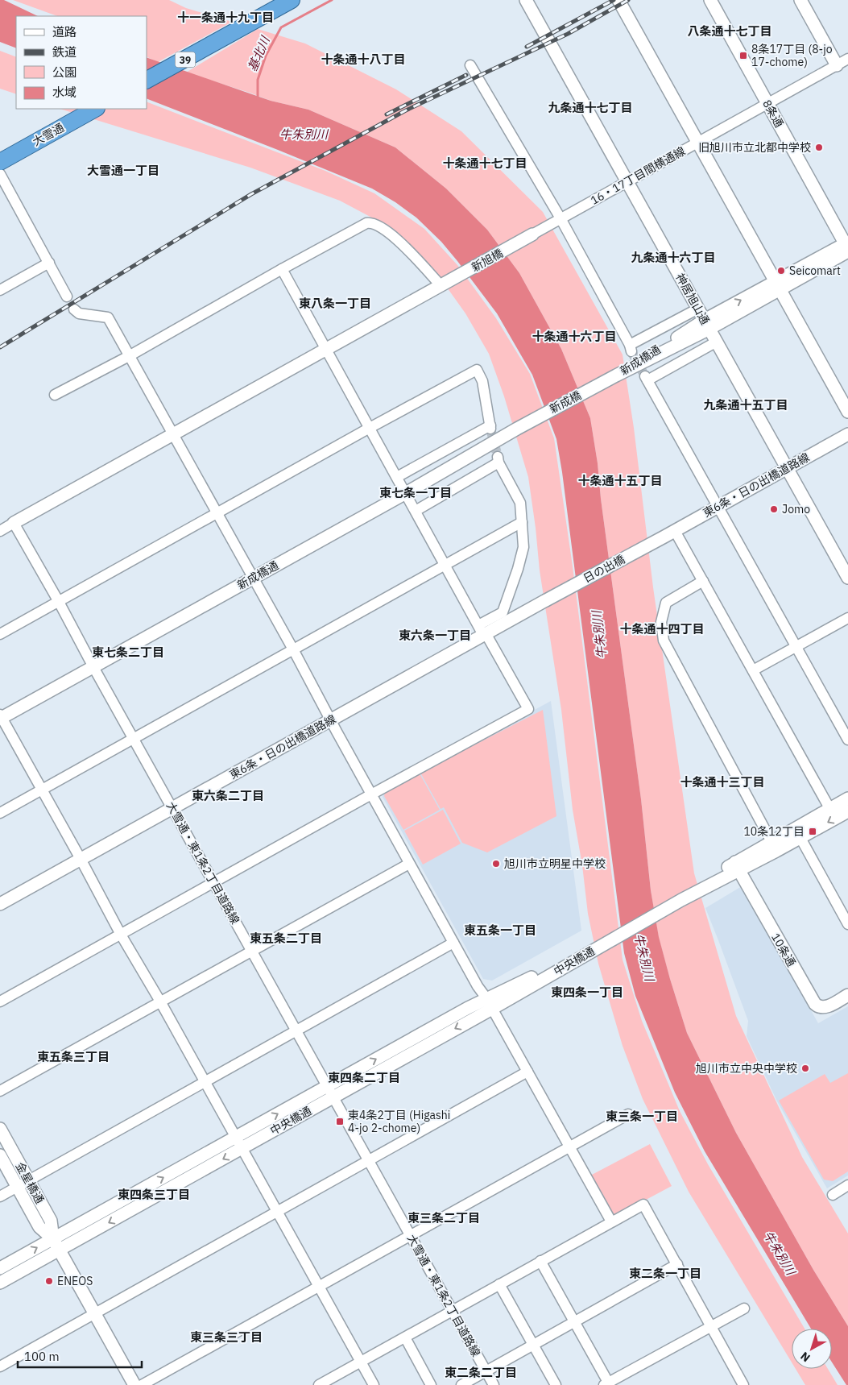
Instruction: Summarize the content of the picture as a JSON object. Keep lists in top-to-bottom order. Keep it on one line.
{"streets":{"highway":["39","大雪通"],"street":["8条通","16・17丁目間横通線","新旭橋","神居旭山通","新成橋通","新成橋","東6条・日の出橋道路線","日の出橋","大雪通・東1条2丁目道路線","10条通","中央橋通","金星橋通"]},"crossings":[["8条通","16・17丁目間横通線"],["8条通","新成橋通"],["16・17丁目間横通線","新旭橋"],["16・17丁目間横通線","神居旭山通"],["新旭橋","大雪通・東1条2丁目道路線"],["神居旭山通","新成橋通"],["神居旭山通","東6条・日の出橋道路線"],["新成橋通","新成橋"],["新成橋通","大雪通・東1条2丁目道路線"],["東6条・日の出橋道路線","日の出橋"],["東6条・日の出橋道路線","大雪通・東1条2丁目道路線"],["大雪通・東1条2丁目道路線","中央橋通"],["10条通","中央橋通"],["中央橋通","金星橋通"]],"districts":["十一条通十九丁目","八条通十七丁目","十条通十八丁目","九条通十七丁目","十条通十七丁目","大雪通一丁目","九条通十六丁目","東八条一丁目","十条通十六丁目","九条通十五丁目","十条通十五丁目","東七条一丁目","十条通十四丁目","東六条一丁目","東七条二丁目","十条通十三丁目","東六条二丁目","東五条一丁目","東五条二丁目","東四条一丁目","東五条三丁目","東四条二丁目","東三条一丁目","東四条三丁目","東三条二丁目","東二条一丁目","東三条三丁目","東二条二丁目"],"water":["基北川","牛朱別川"],"places":{"transit":["8条17丁目 (8-jo 17-chome)","10条12丁目","東4条2丁目 (Higashi 4-jo 2-chome)"],"other":["旧旭川市立北都中学校","Seicomart","Jomo","旭川市立明星中学校","旭川市立中央中学校","ENEOS"]},"legend":["道路","鉄道","公園","水域"],"scale_bar":"100 m","north":"bottom left"}
